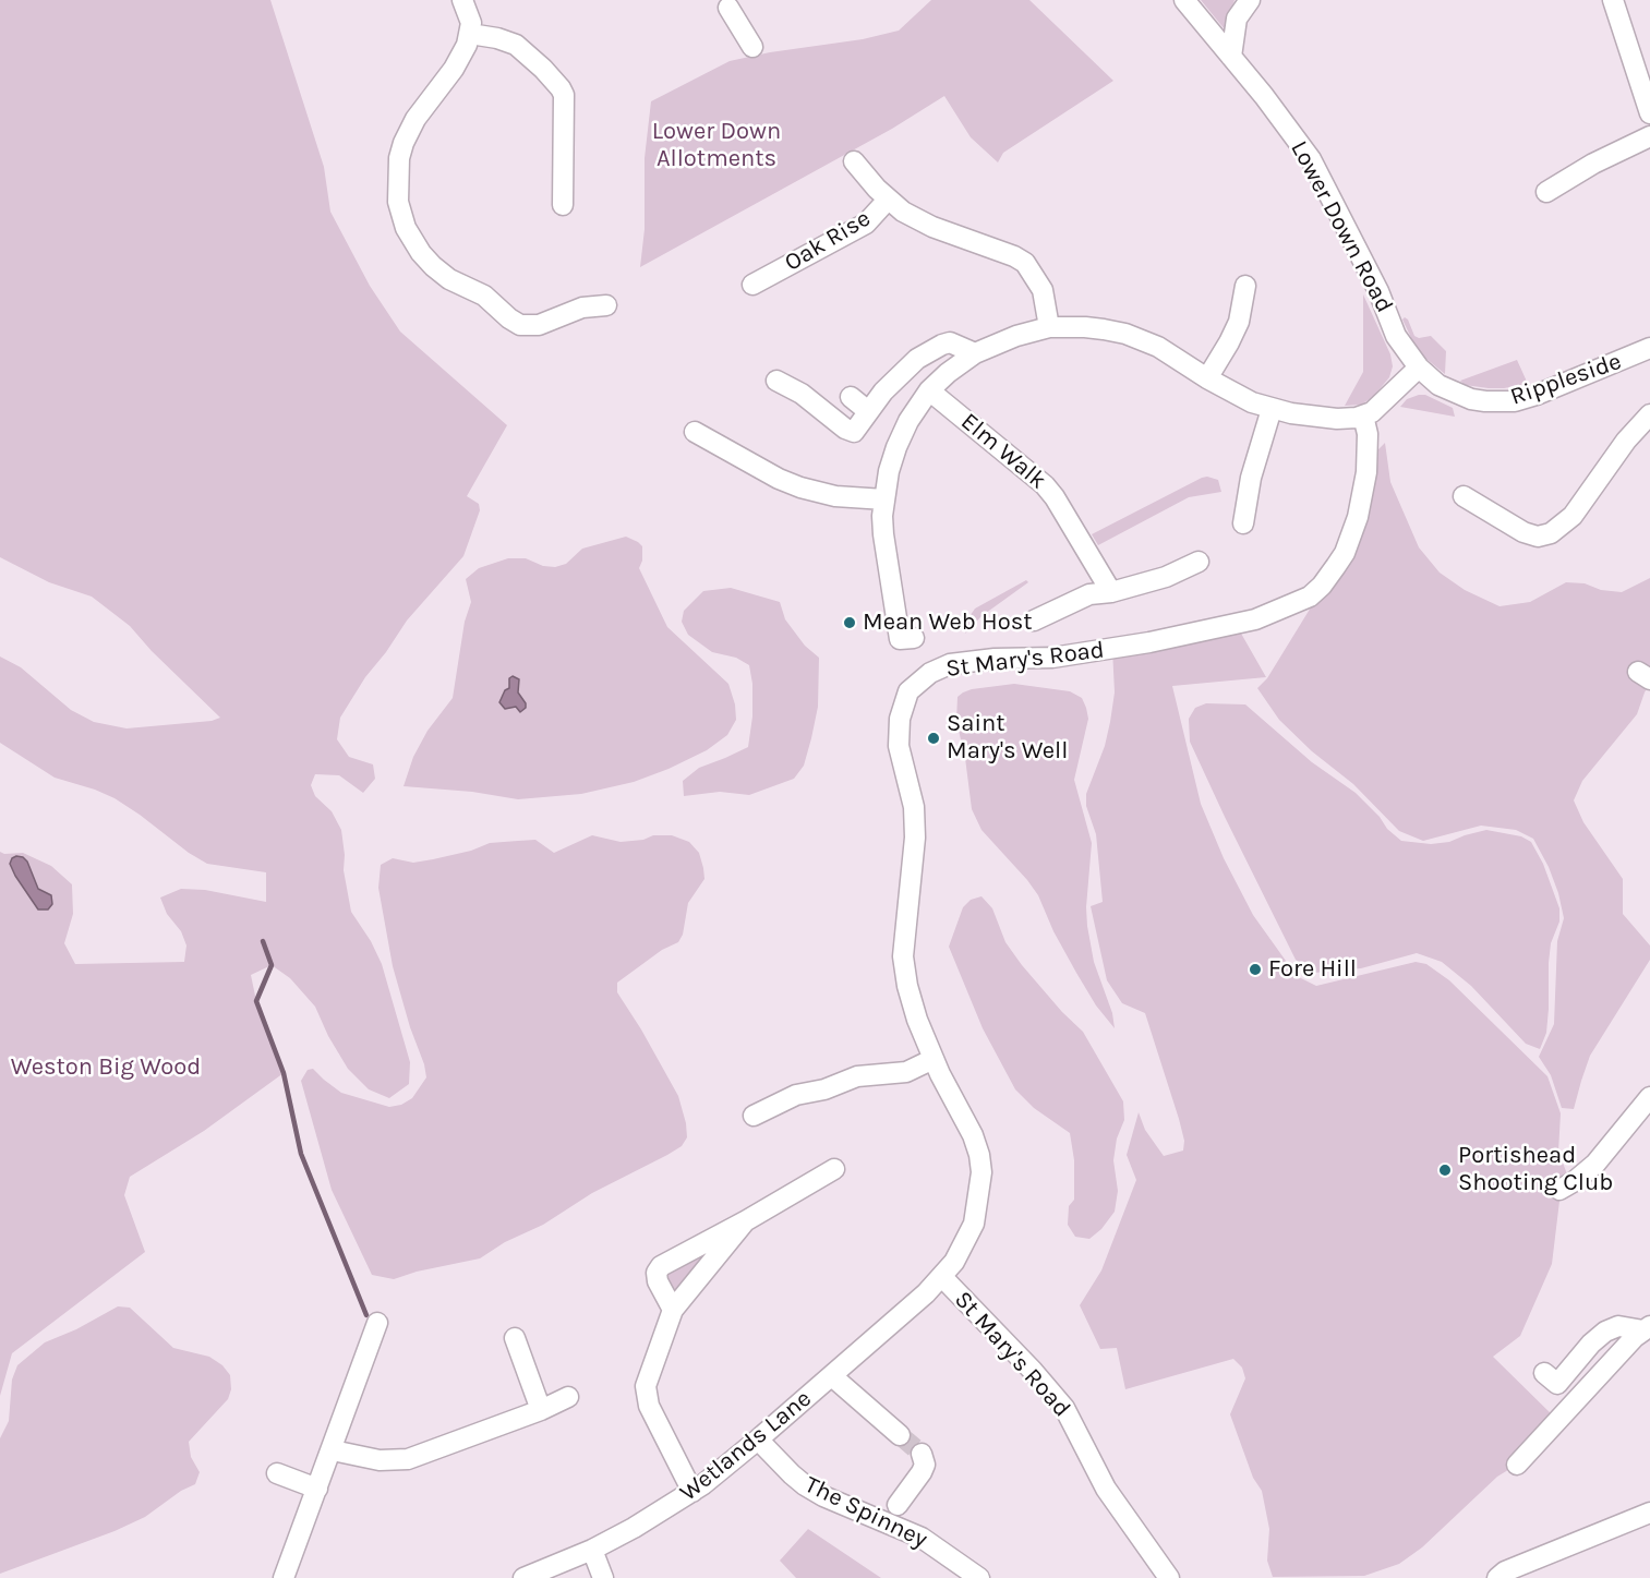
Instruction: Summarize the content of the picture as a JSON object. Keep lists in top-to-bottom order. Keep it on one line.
{"streets":{"street":["Lower Down Road","Oak Rise","Rippleside","Elm Walk","St Mary's Road","Wetlands Lane","The Spinney"]},"crossings":[["Lower Down Road","Rippleside"],["St Mary's Road","Wetlands Lane"],["Wetlands Lane","The Spinney"]],"parks":["Lower Down Allotments","Weston Big Wood"],"places":["Mean Web Host","Saint Mary's Well","Fore Hill","Portishead Shooting Club"]}
